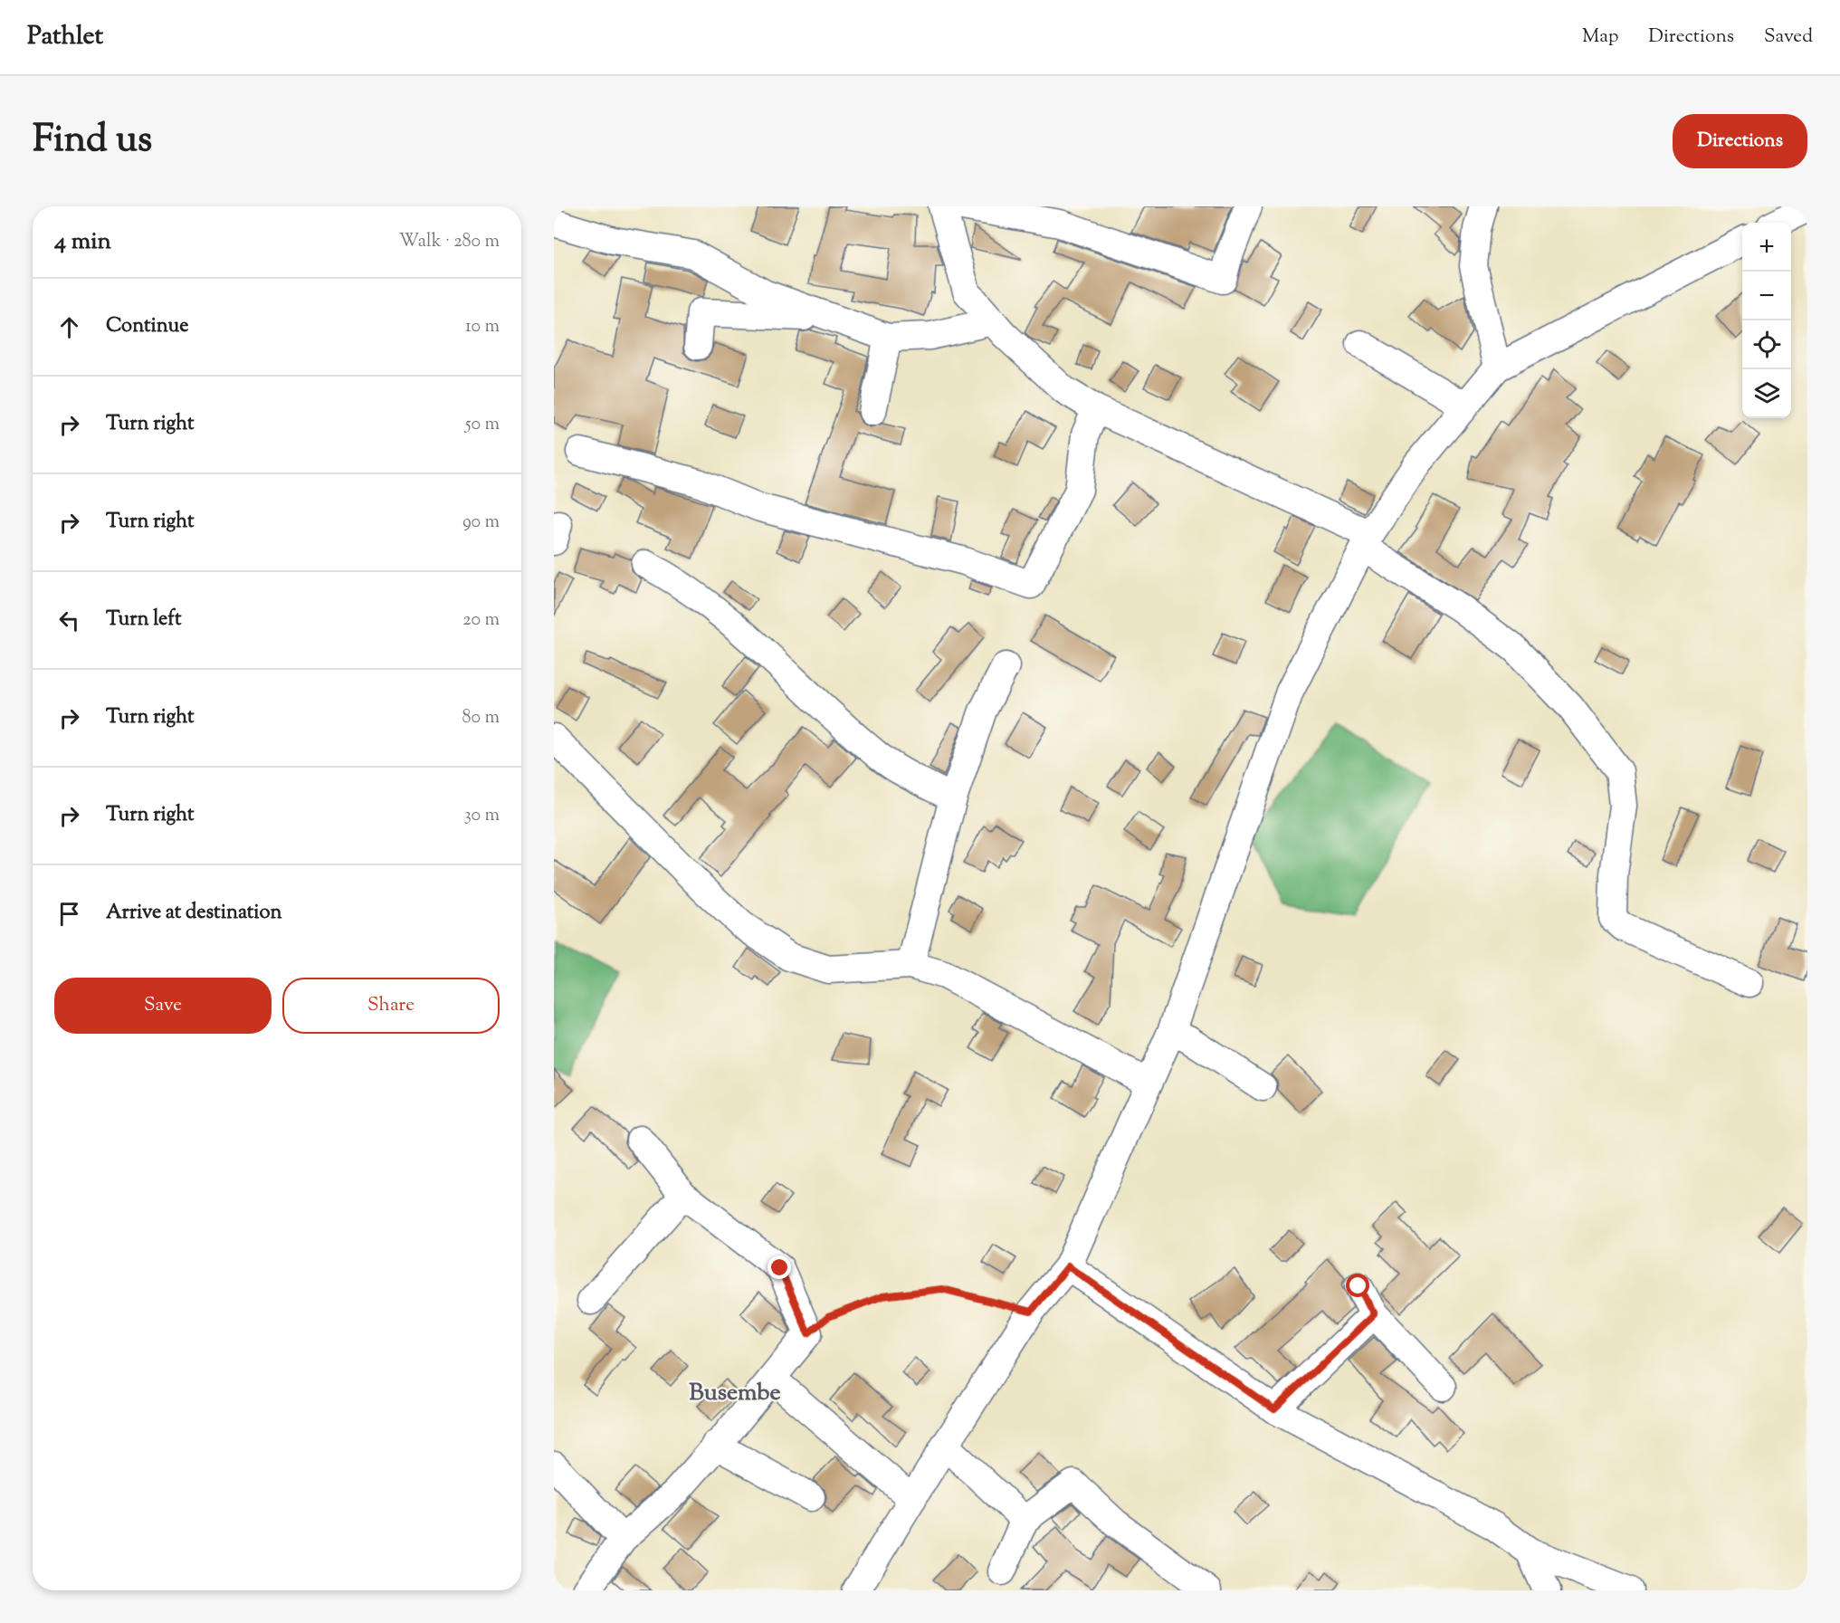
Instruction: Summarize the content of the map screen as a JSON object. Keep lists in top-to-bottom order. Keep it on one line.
{"districts":["Busembe"],"page":{"header":"Pathlet","nav":["Map","Directions","Saved"],"title":"Find us","buttons":["Directions",["Save","Share"]],"heading":["4 min","Walk · 280 m"],"map_buttons":["+","−"],"list":[["Continue","10 m"],["Turn right","50 m"],["Turn right","90 m"],["Turn left","20 m"],["Turn right","80 m"],["Turn right","30 m"],"Arrive at destination"]}}
